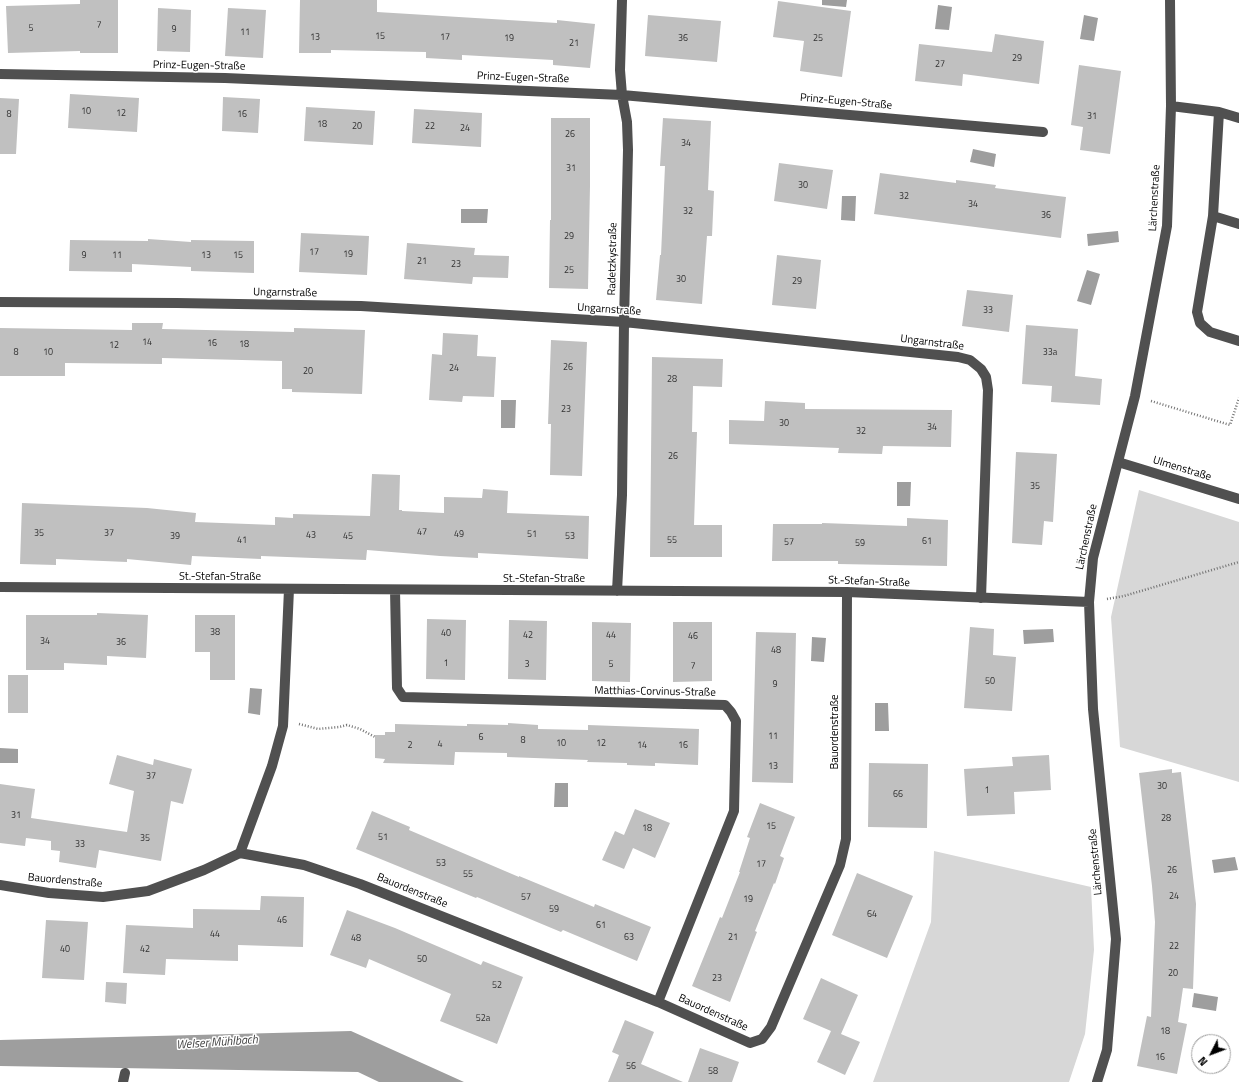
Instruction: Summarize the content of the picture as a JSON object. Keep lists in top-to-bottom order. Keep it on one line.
{"streets":{"street":["Prinz-Eugen-Straße","Lärchenstraße","Radetzkystraße","Ungarnstraße","Ulmenstraße","St.-Stefan-Straße","Matthias-Corvinus-Straße","Bauordenstraße"]},"crossings":[["Prinz-Eugen-Straße","Radetzkystraße"],["Lärchenstraße","Ulmenstraße"],["Lärchenstraße","St.-Stefan-Straße"],["Radetzkystraße","Ungarnstraße"],["Radetzkystraße","St.-Stefan-Straße"],["Ungarnstraße","St.-Stefan-Straße"],["St.-Stefan-Straße","Matthias-Corvinus-Straße"],["St.-Stefan-Straße","Bauordenstraße"],["Matthias-Corvinus-Straße","Bauordenstraße"]],"water":["Welser Mühlbach"],"house_numbers":["7","5","9","11","15","13","17","19","36","25","21","29","27","10","12","8","16","31","18","20","22","24","26","34","31","30","32","34","32","36","29","17","19","9","11","13","15","21","23","25","30","29","33","14","16","18","12","8","10","33a","26","24","20","28","23","30","34","32","26","35","47","35","37","49","51","43","39","45","53","41","55","61","57","59","38","40","42","44","46","34","36","48","1","3","5","7","50","9","11","6","8","10","12","4","2","14","16","13","37","30","1","66","31","28","15","18","51","35","33","53","17","26","55","24","57","19","59","64","46","61","44","63","21","48","22","40","42","50","20","23","52","52a","18","16","56","58"],"north":"bottom left"}
